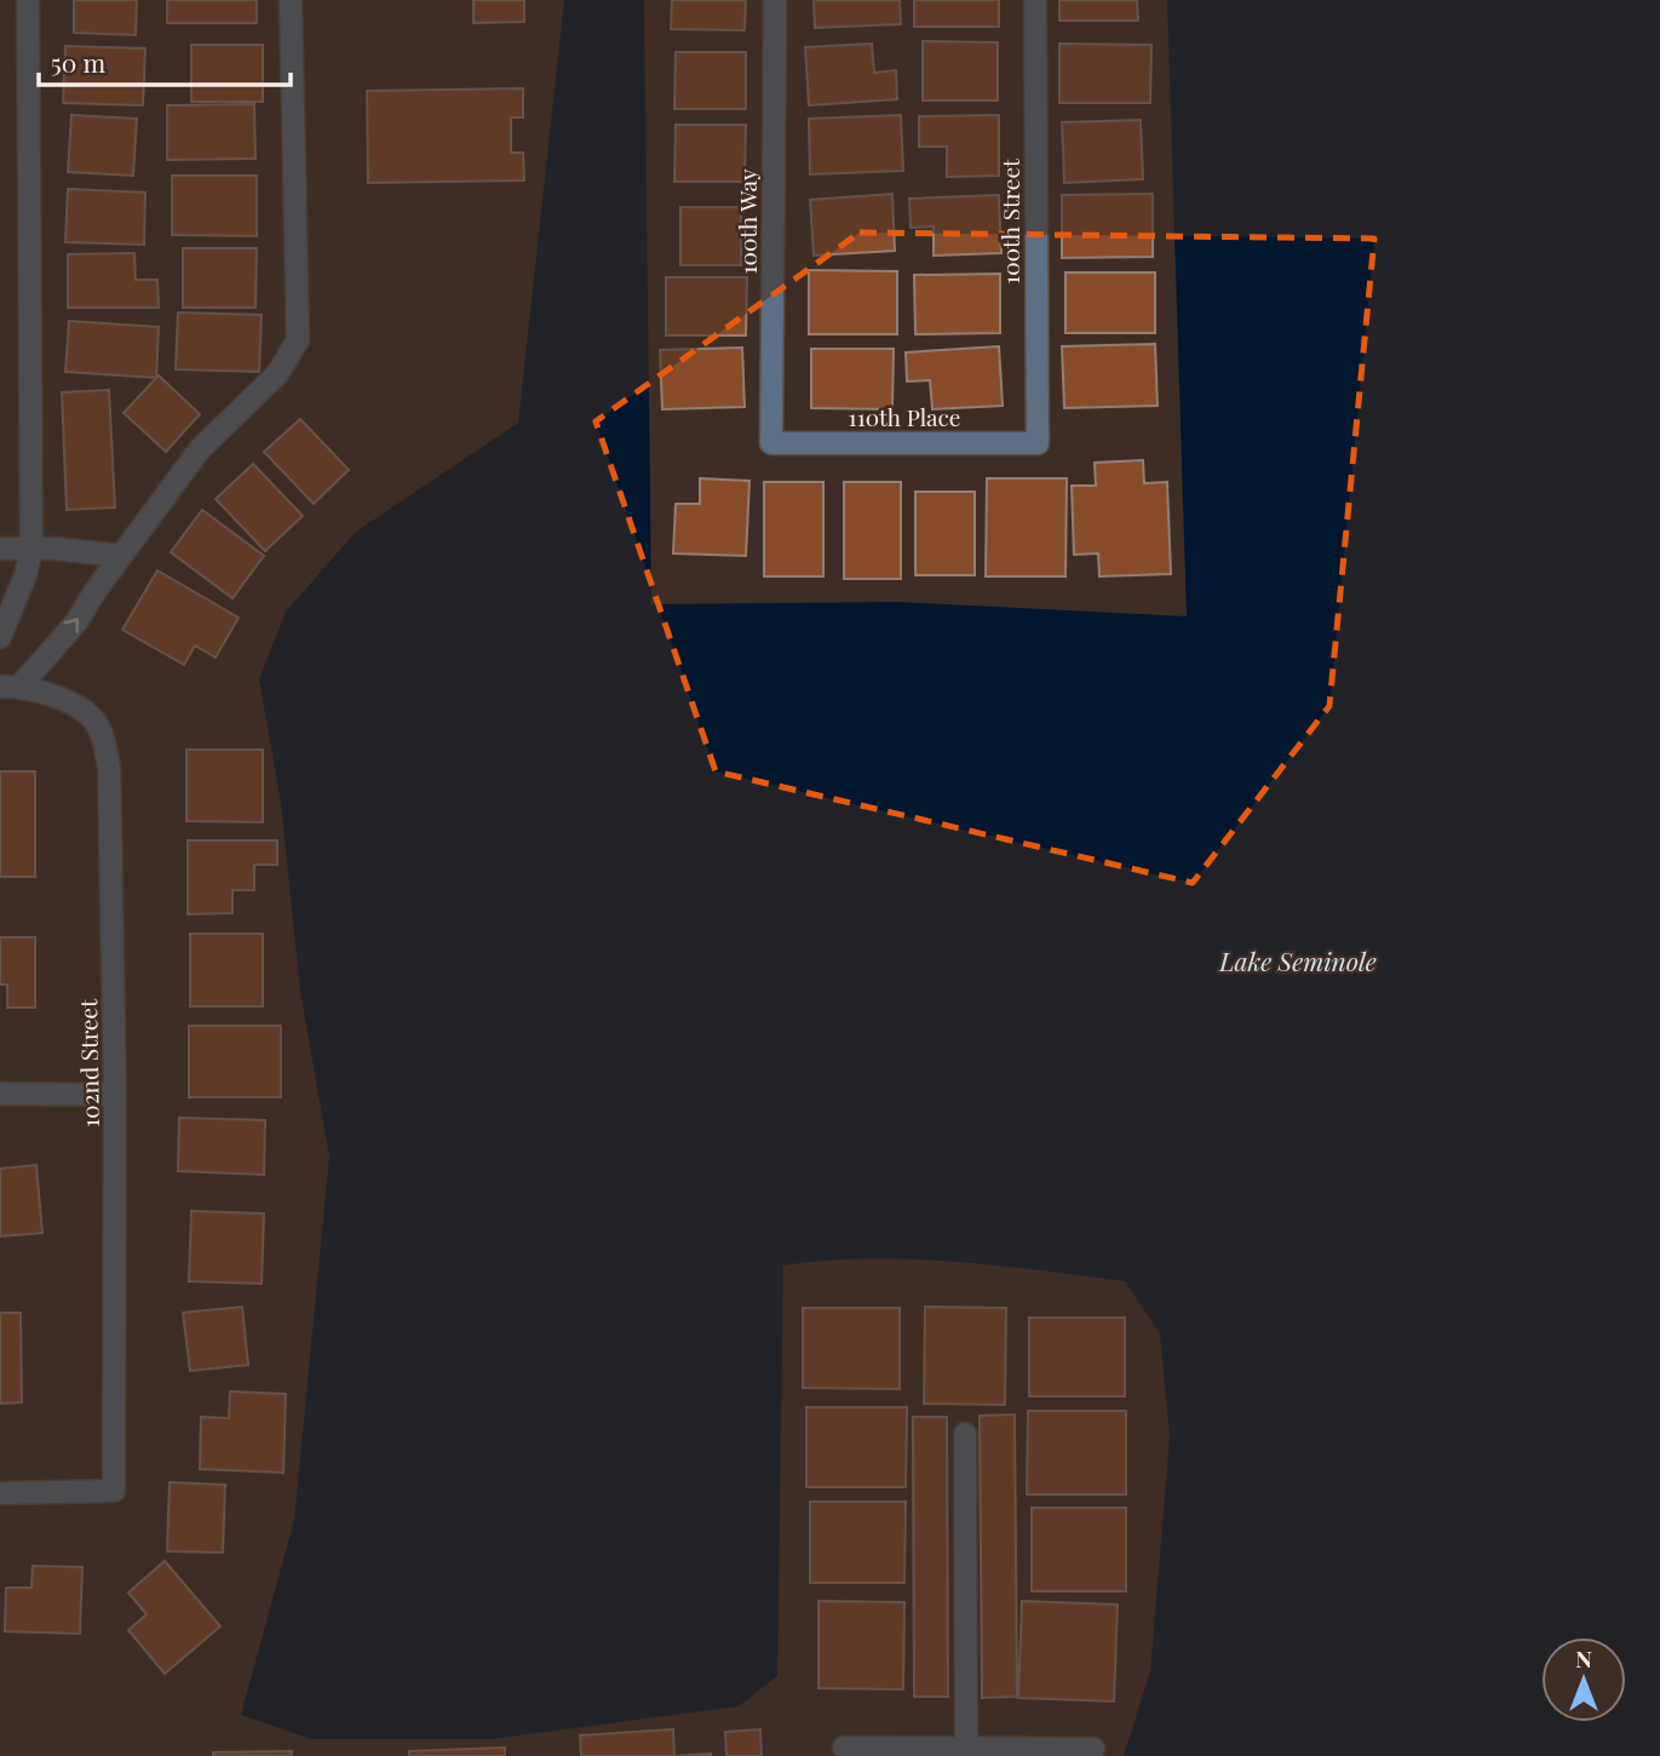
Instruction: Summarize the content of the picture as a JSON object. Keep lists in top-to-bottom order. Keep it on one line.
{"streets":{"street":["100th Way","100th Street","110th Place","102nd Street"]},"crossings":[["100th Way","110th Place"],["100th Street","110th Place"]],"water":["Lake Seminole"],"scale_bar":"50 m","north":"top"}
